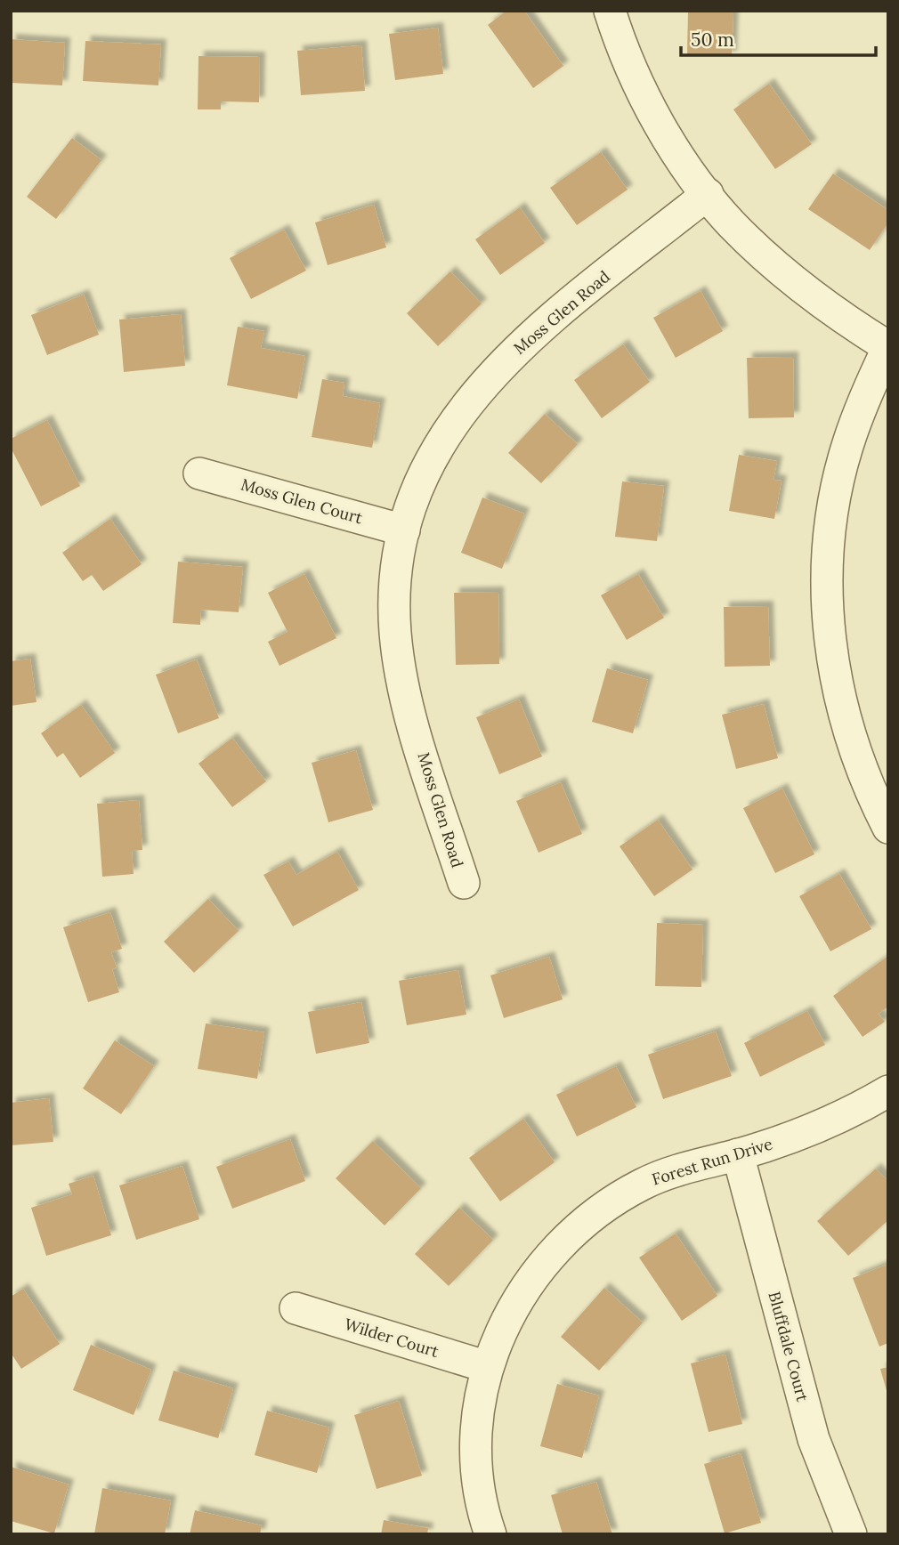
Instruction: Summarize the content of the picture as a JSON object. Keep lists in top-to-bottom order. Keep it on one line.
{"streets":{"street":["Moss Glen Road","Moss Glen Court","Forest Run Drive","Wilder Court","Bluffdale Court"]},"crossings":[["Moss Glen Road","Moss Glen Court"],["Forest Run Drive","Wilder Court"],["Forest Run Drive","Bluffdale Court"]],"scale_bar":"50 m"}
